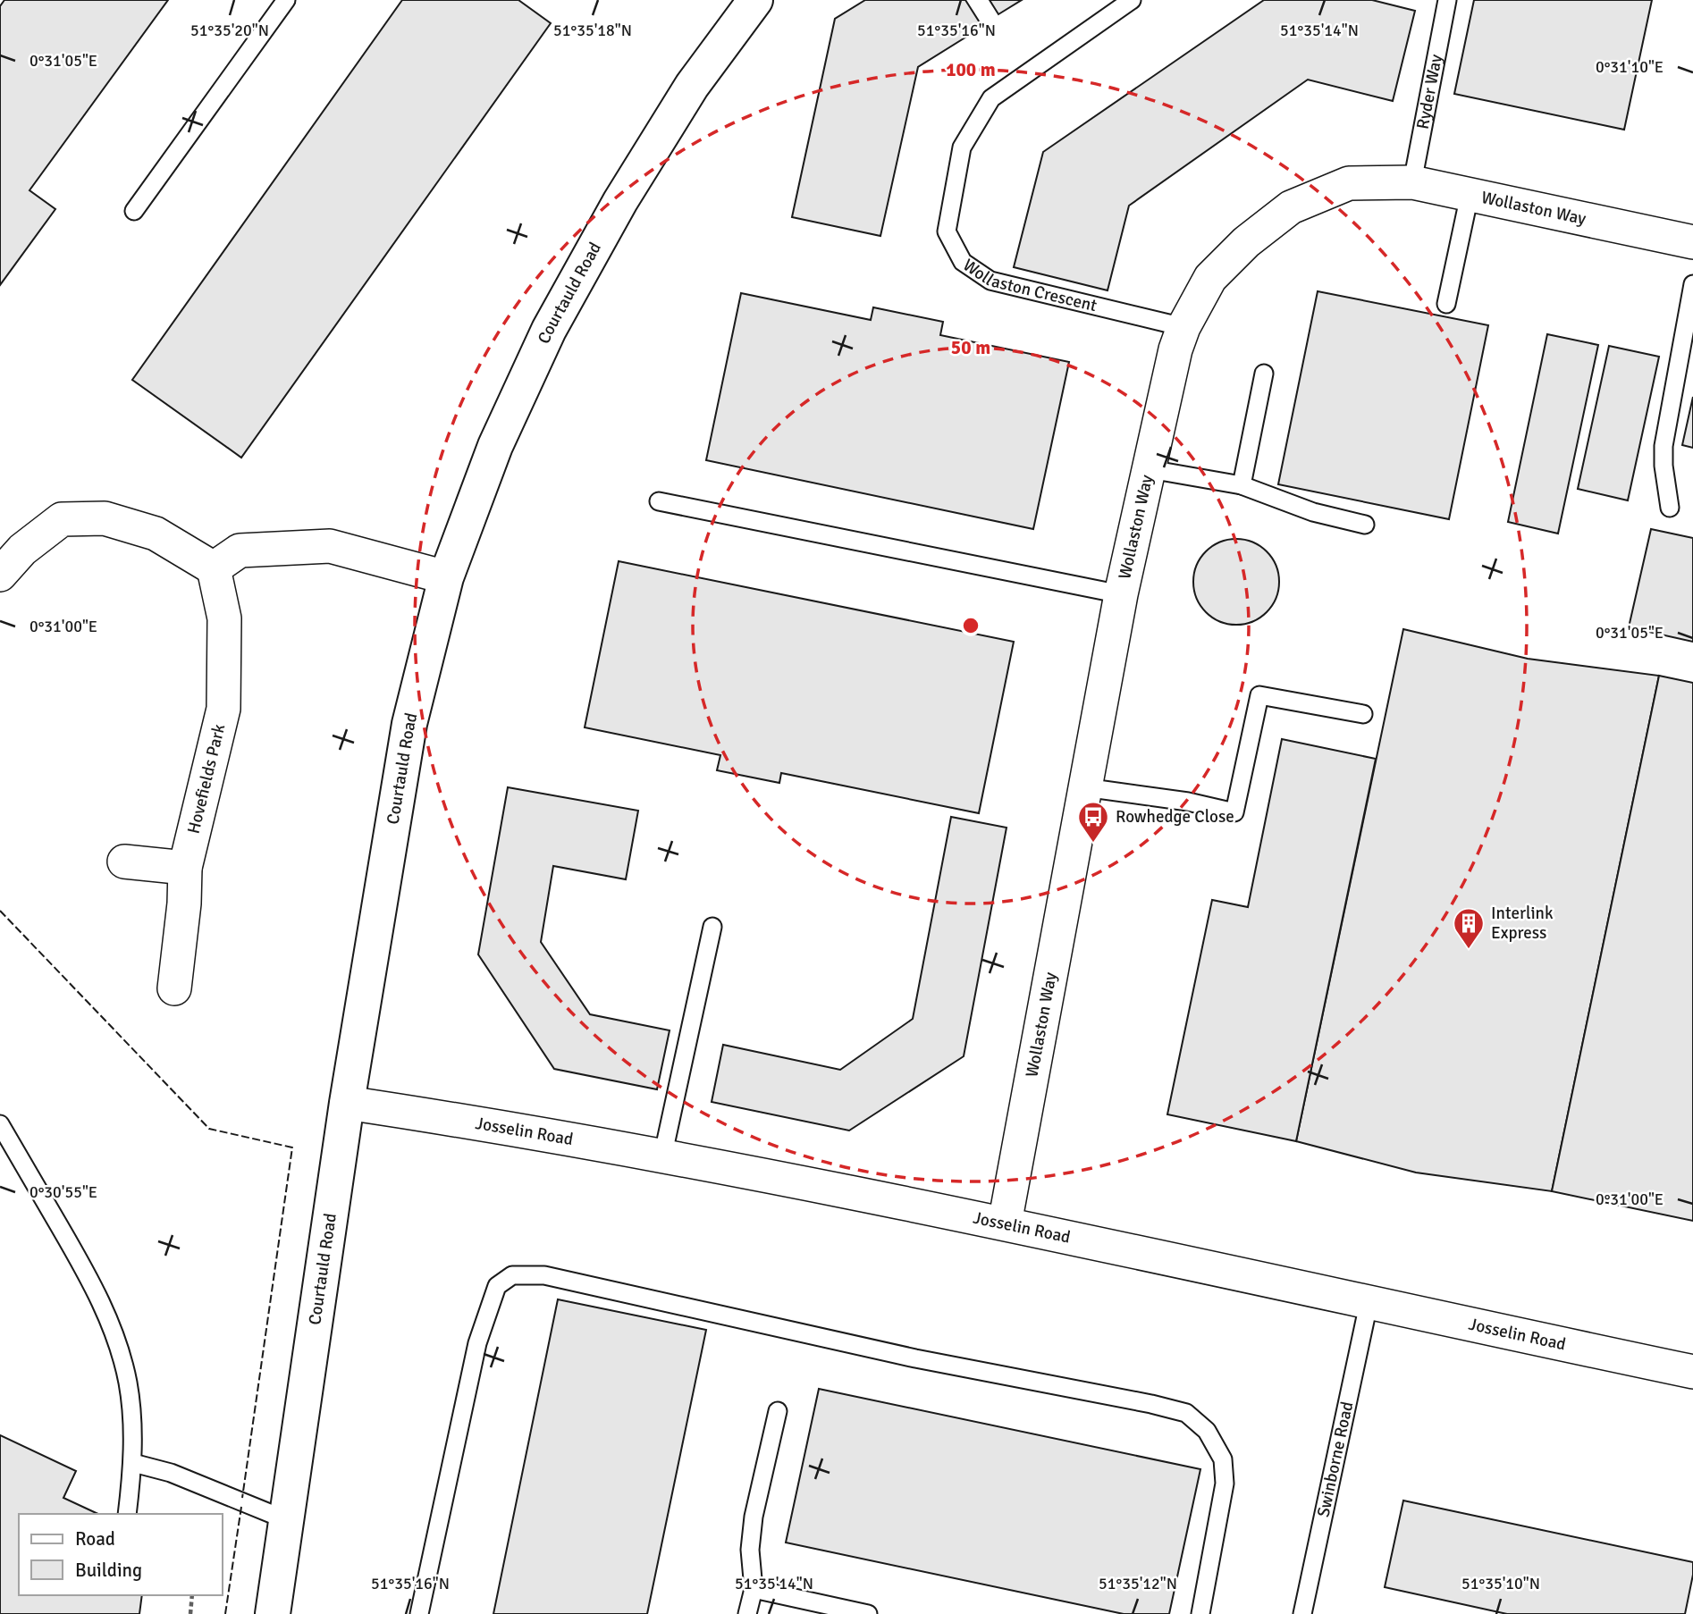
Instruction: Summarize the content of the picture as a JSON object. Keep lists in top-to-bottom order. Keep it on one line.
{"streets":{"street":["Wollaston Way","Courtauld Road","Hovefields Park","Josselin Road"],"lane":["Ryder Way","Wollaston Crescent","Swinborne Road"]},"crossings":[["Ryder Way","Wollaston Way"],["Wollaston Way","Wollaston Crescent"],["Wollaston Way","Josselin Road"],["Courtauld Road","Josselin Road"],["Josselin Road","Swinborne Road"]],"places":{"bus stop":["Rowhedge Close"],"building":["Interlink Express"]},"legend":["Road","Building"],"coordinates":["51°35'20\"N","51°35'18\"N","51°35'16\"N","51°35'14\"N","0°31'05\"E","0°31'10\"E","0°31'00\"E","0°30'55\"E","51°35'12\"N","51°35'10\"N"],"rings":["100 m","50 m"]}
